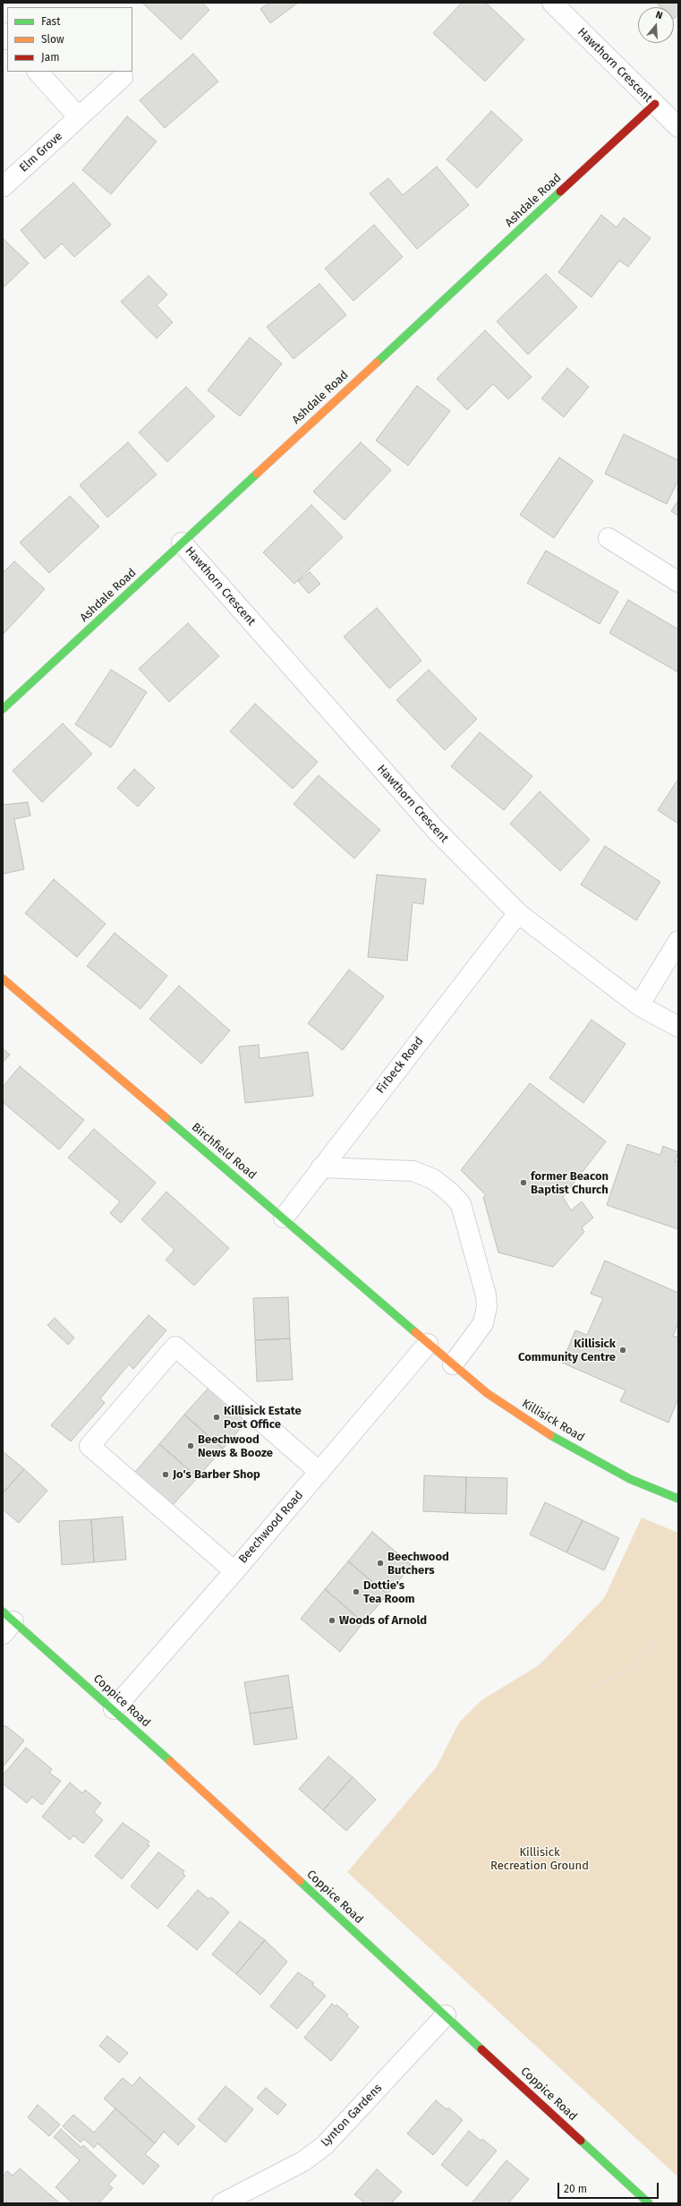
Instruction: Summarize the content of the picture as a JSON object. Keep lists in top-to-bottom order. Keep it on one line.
{"streets":{"street":["Hawthorn Crescent","Elm Grove","Ashdale Road","Firbeck Road","Birchfield Road","Killisick Road","Beechwood Road","Coppice Road","Lynton Gardens"]},"crossings":[["Hawthorn Crescent","Ashdale Road"],["Hawthorn Crescent","Firbeck Road"],["Firbeck Road","Birchfield Road"],["Birchfield Road","Killisick Road"],["Birchfield Road","Beechwood Road"],["Killisick Road","Beechwood Road"],["Beechwood Road","Coppice Road"],["Coppice Road","Lynton Gardens"]],"parks":["Killisick Recreation Ground"],"places":["former Beacon Baptist Church","Killisick Community Centre","Killisick Estate Post Office","Beechwood News & Booze","Jo's Barber Shop","Beechwood Butchers","Dottie's Tea Room","Woods of Arnold"],"legend":["Fast","Slow","Jam"],"scale_bar":"20 m","north":"top"}
